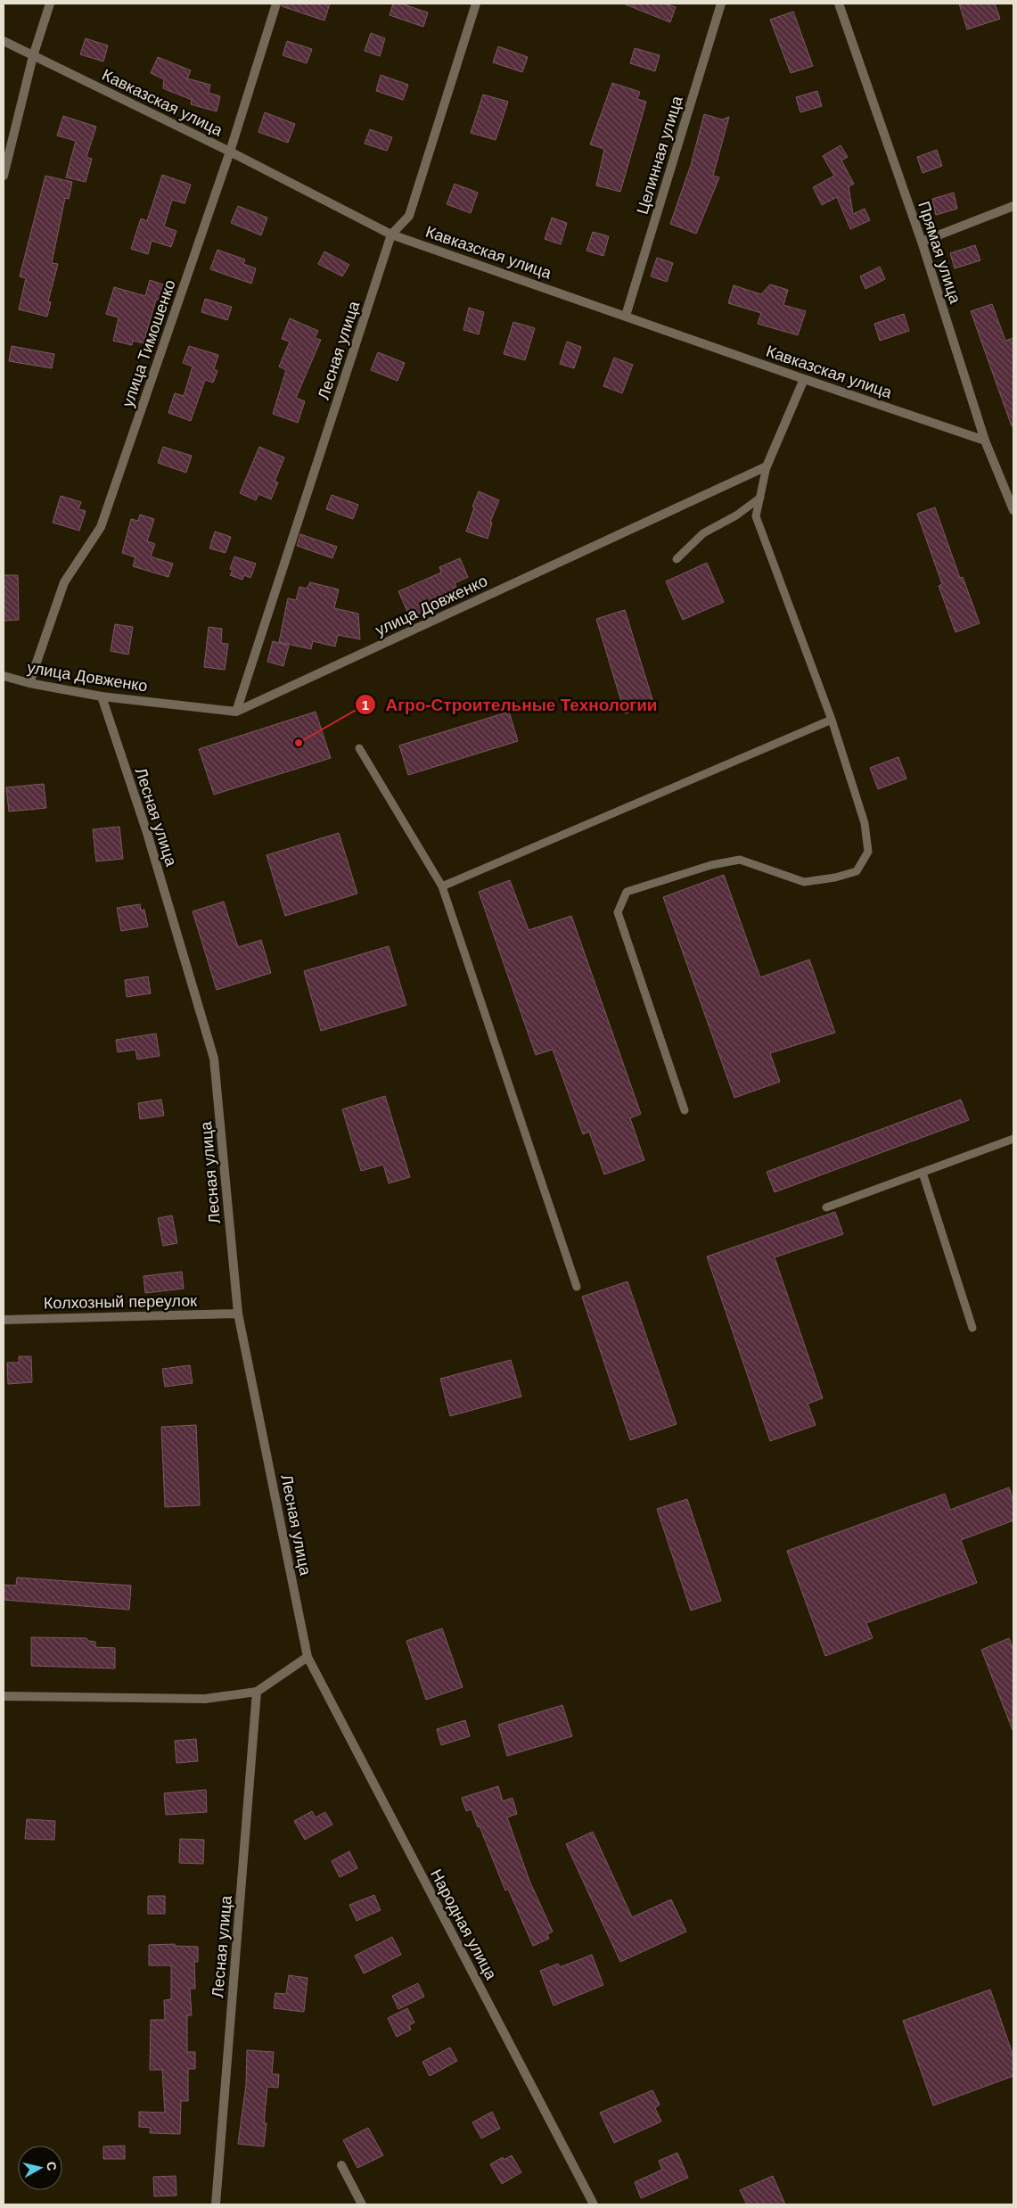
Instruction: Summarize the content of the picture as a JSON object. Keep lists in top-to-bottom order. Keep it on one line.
{"streets":{"street":["Кавказская улица","Целинная улица","Прямая улица","улица Тимошенко","Лесная улица","улица Довженко","Колхозный переулок","Народная улица"]},"crossings":[["Кавказская улица","Целинная улица"],["Кавказская улица","Прямая улица"],["Кавказская улица","улица Тимошенко"],["Кавказская улица","Лесная улица"],["улица Тимошенко","улица Довженко"],["Лесная улица","улица Довженко"],["Лесная улица","Колхозный переулок"],["Лесная улица","Народная улица"]],"places":["Агро-Строительные Технологии"],"north":"right"}
